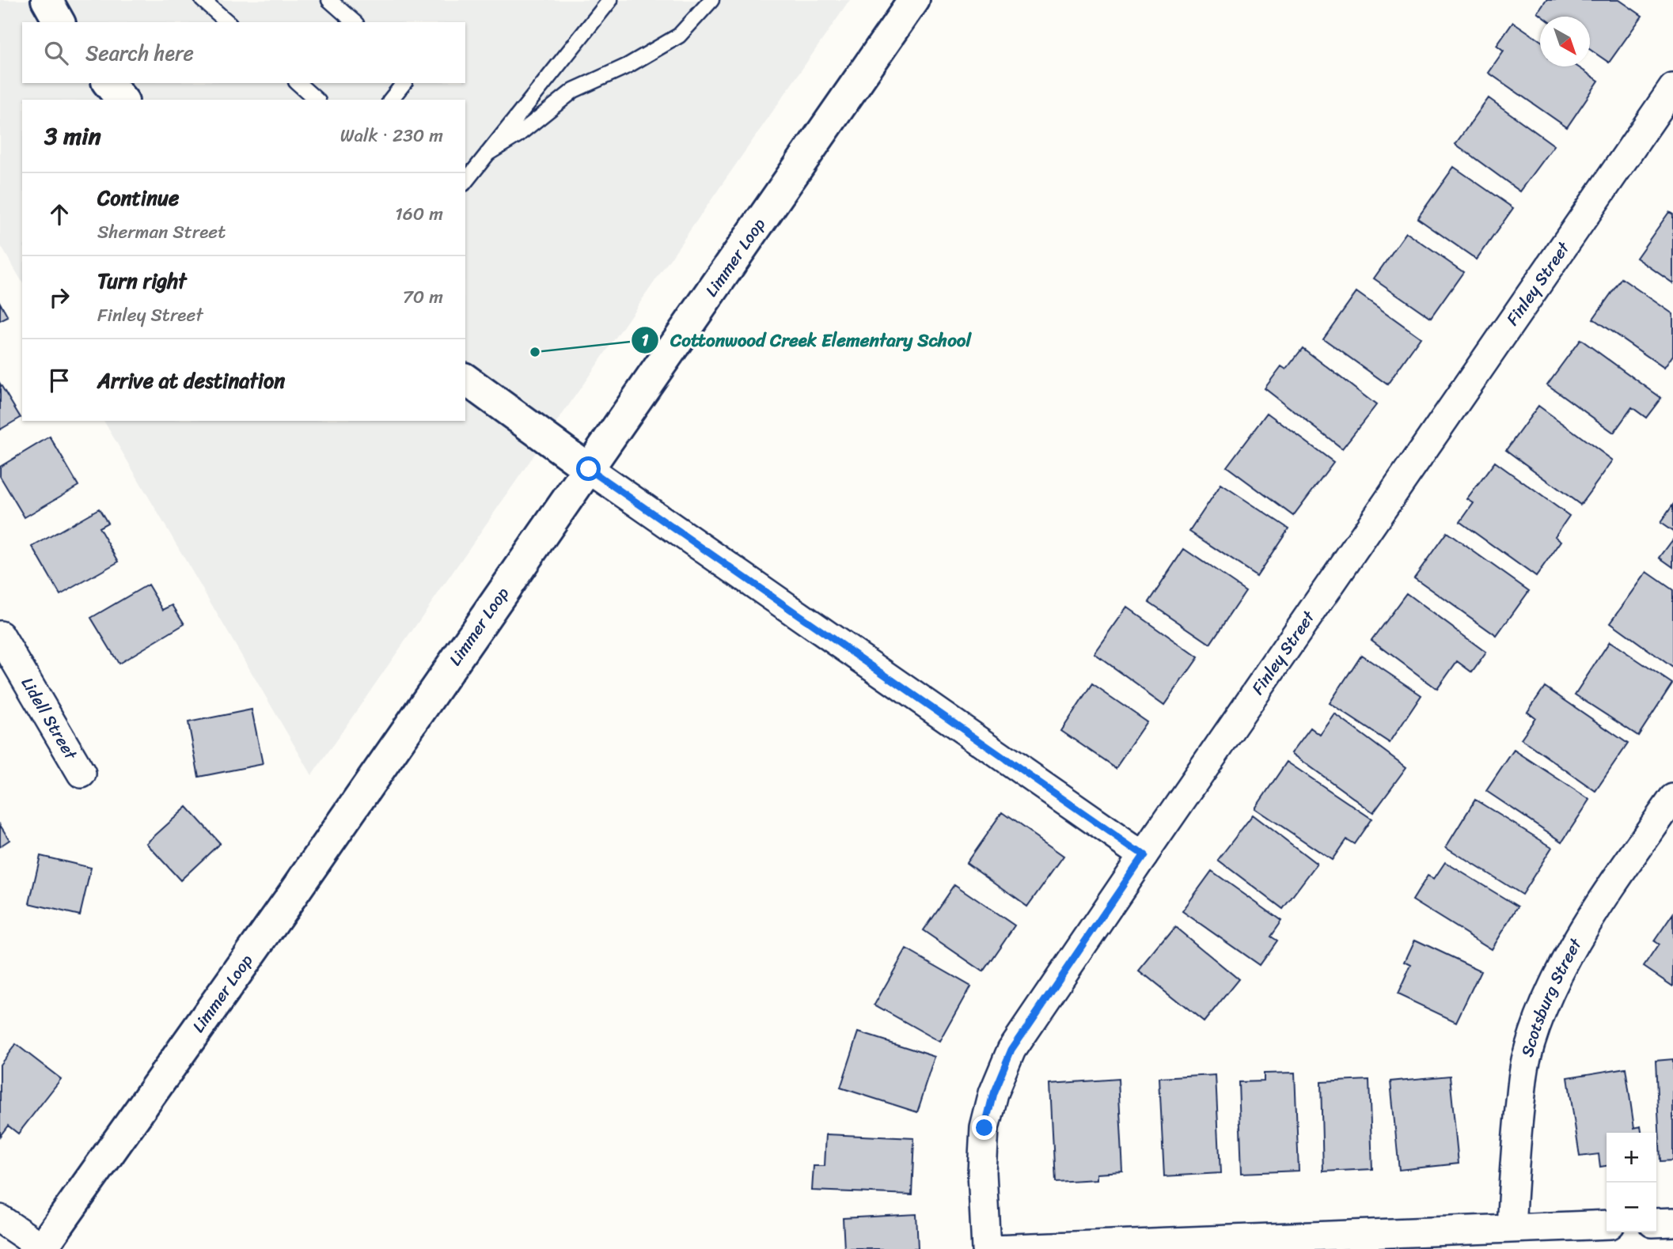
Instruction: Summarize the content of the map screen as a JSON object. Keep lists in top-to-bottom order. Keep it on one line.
{"streets":{"street":["Limmer Loop","Finley Street","Lidell Street","Scotsburg Street"]},"places":["Cottonwood Creek Elementary School"],"north":"bottom right","page":{"search":"Search here","heading":["3 min","Walk · 230 m"],"list":[["Continue","Sherman Street","160 m"],["Turn right","Finley Street","70 m"],"Arrive at destination"],"map_buttons":["+","−"]}}
